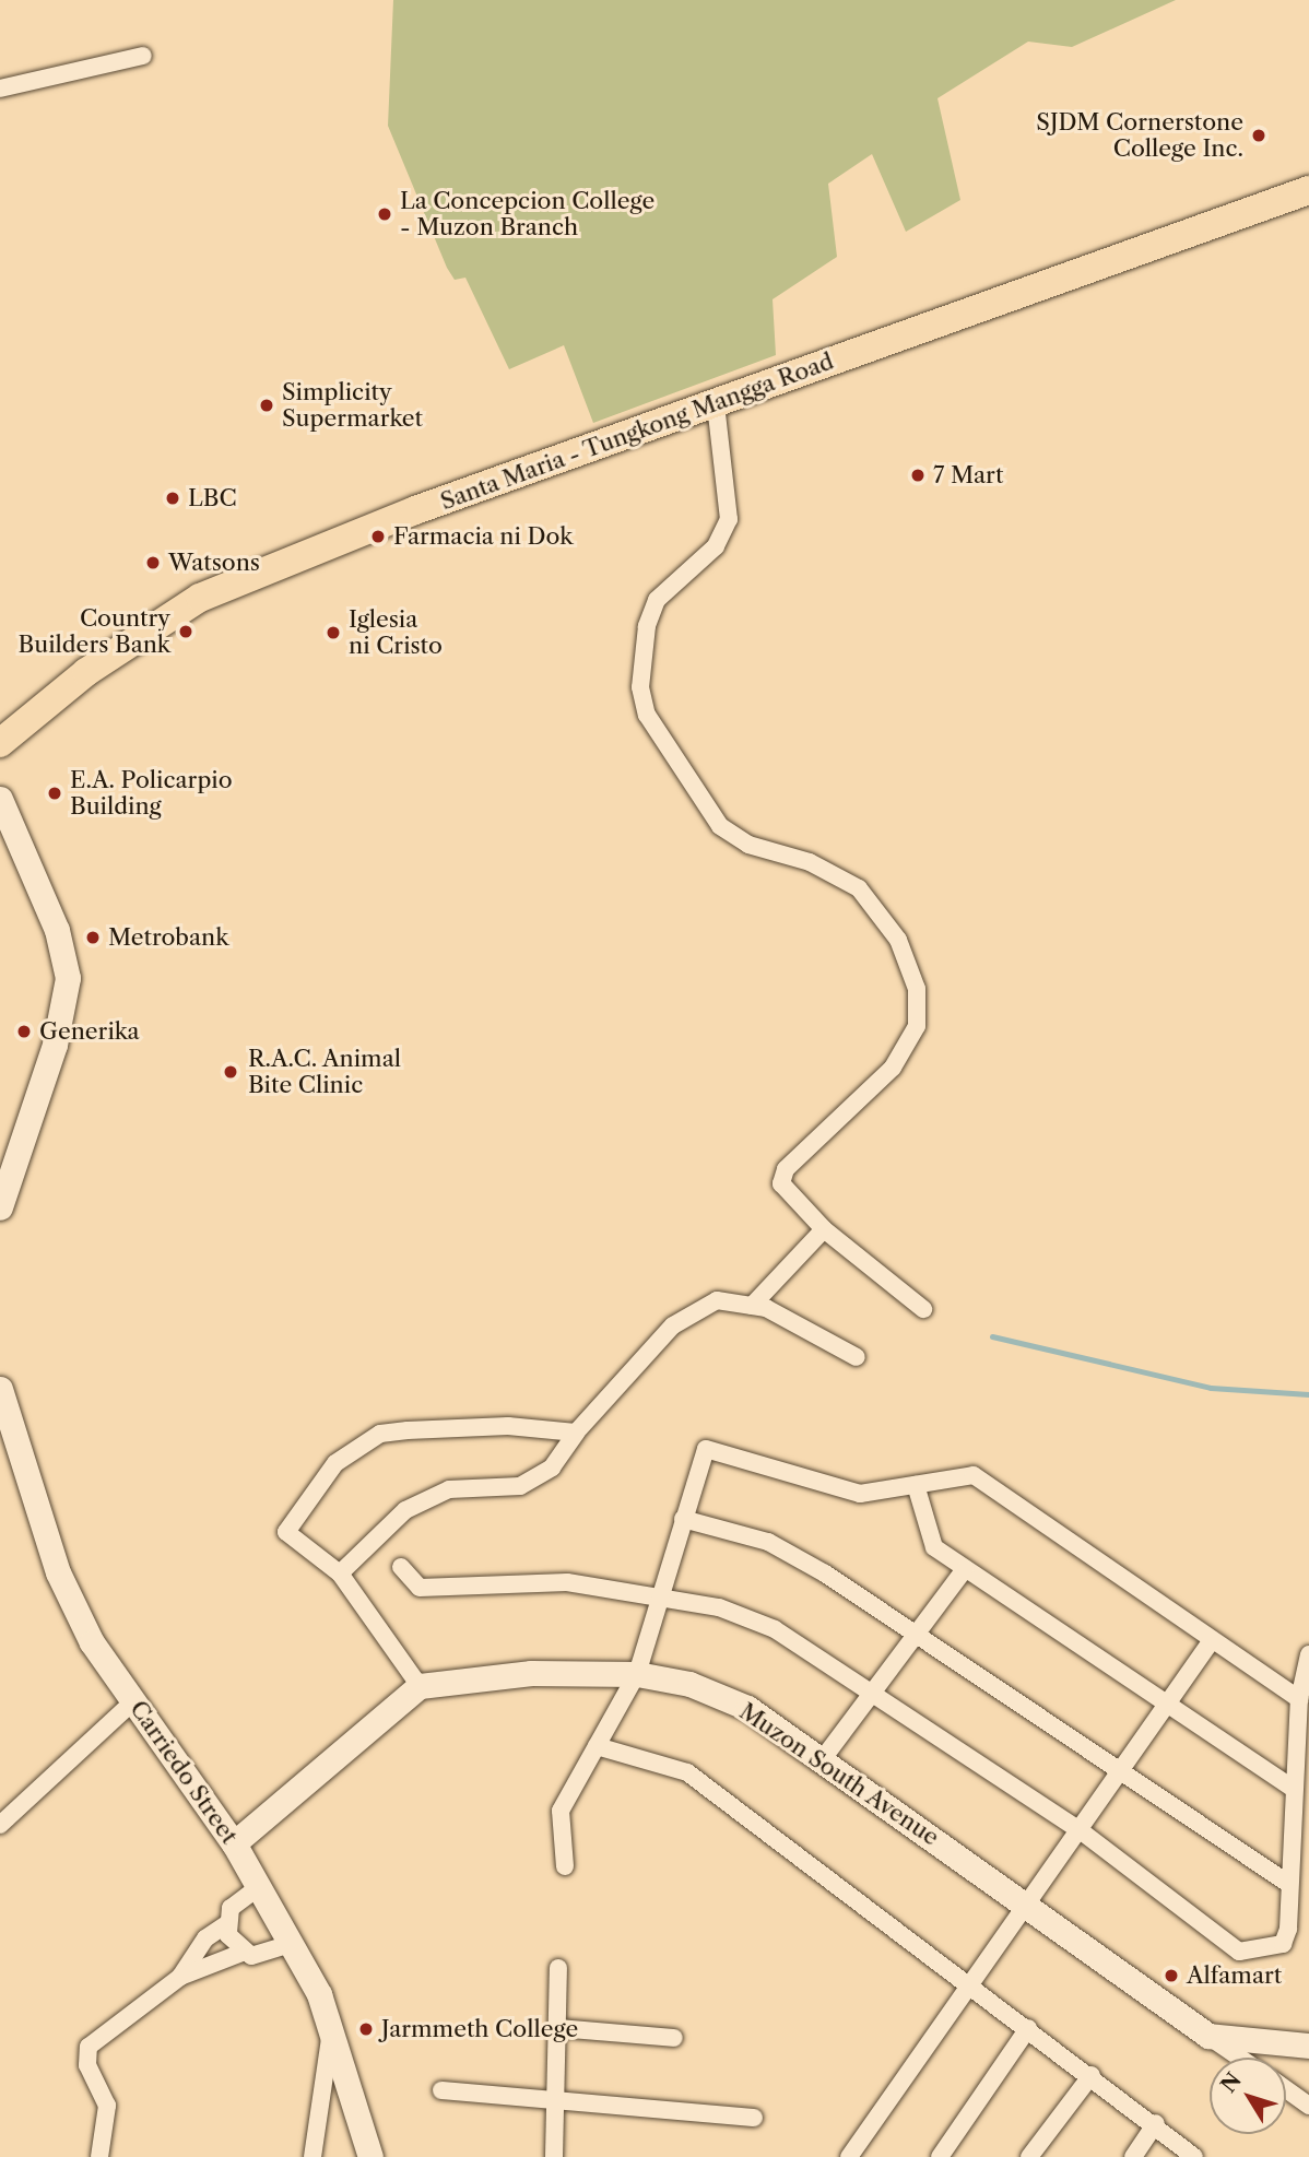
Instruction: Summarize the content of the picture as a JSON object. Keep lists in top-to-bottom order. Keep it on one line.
{"streets":{"main road":["Santa Maria - Tungkong Mangga Road","Carriedo Street","Muzon South Avenue"]},"places":["SJDM Cornerstone College Inc.","La Concepcion College - Muzon Branch","Simplicity Supermarket","7 Mart","LBC","Farmacia ni Dok","Watsons","Country Builders Bank","Iglesia ni Cristo","E.A. Policarpio Building","Metrobank","Generika","R.A.C. Animal Bite Clinic","Alfamart","Jarmmeth College"],"north":"top left"}
